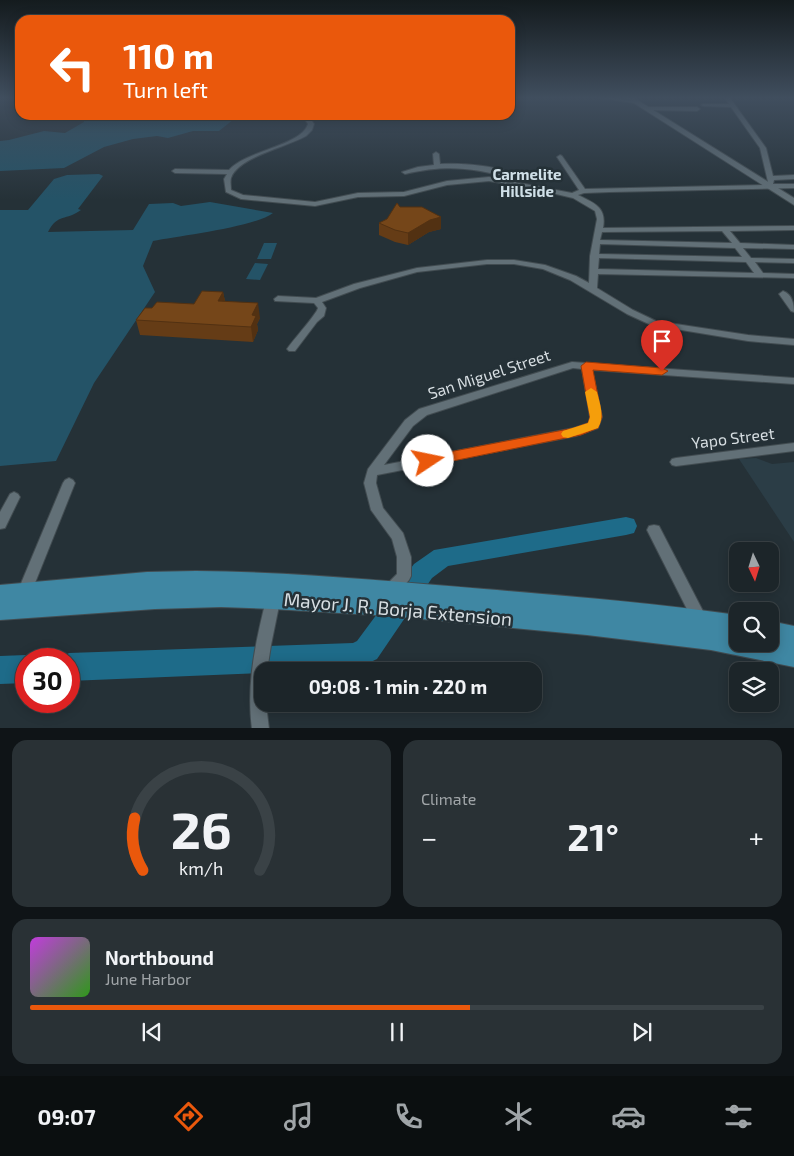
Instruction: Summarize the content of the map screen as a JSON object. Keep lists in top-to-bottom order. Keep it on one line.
{"streets":{"main road":["Mayor J. R. Borja Extension"],"street":["San Miguel Street","Yapo Street"]},"districts":["Carmelite Hillside"],"north":"bottom","page":{"turn":["110 m","Turn left"],"limit":"30","trip":"09:08 · 1 min · 220 m","tile":"Climate","heat":["−","21°","+"],"song":["Northbound","June Harbor"],"tabs":"09:07","gauge":["26","km/h"]}}
